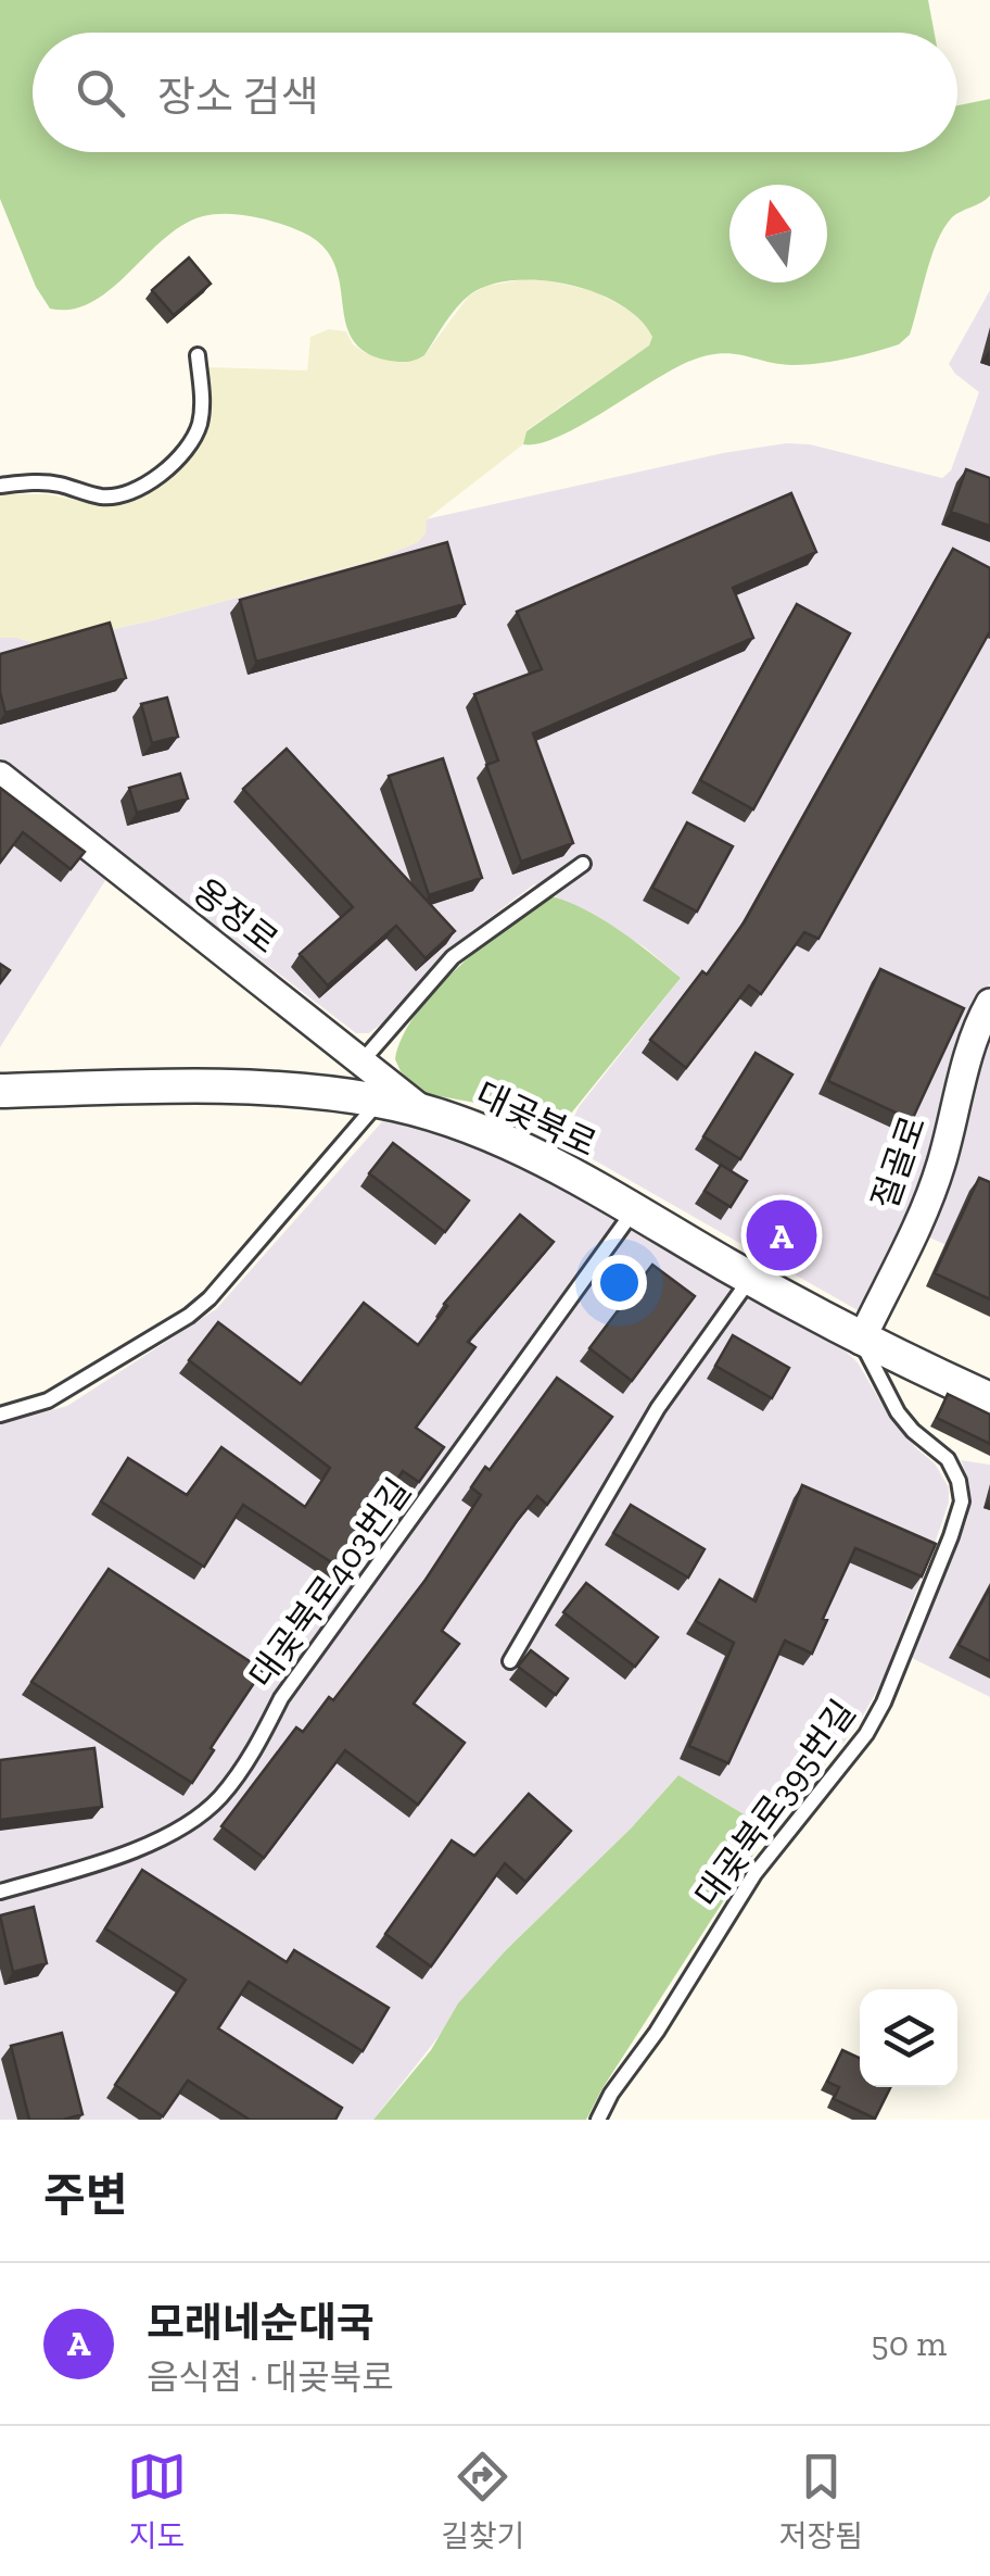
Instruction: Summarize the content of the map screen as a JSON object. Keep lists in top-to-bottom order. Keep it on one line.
{"streets":{"street":["옹정로","대곶북로","절골로"],"lane":["대곶북로403번길","대곶북로395번길"]},"crossings":[["옹정로","대곶북로"],["대곶북로","절골로"],["대곶북로","대곶북로403번길"],["대곶북로","대곶북로395번길"],["절골로","대곶북로395번길"]],"north":"top","page":{"search":"장소 검색","pins":"A","heading":"주변","list":[{"mark":"A","name":"모래네순대국","note":"음식점 · 대곶북로","value":"50 m"}],"nav":["지도","길찾기","저장됨"]}}
